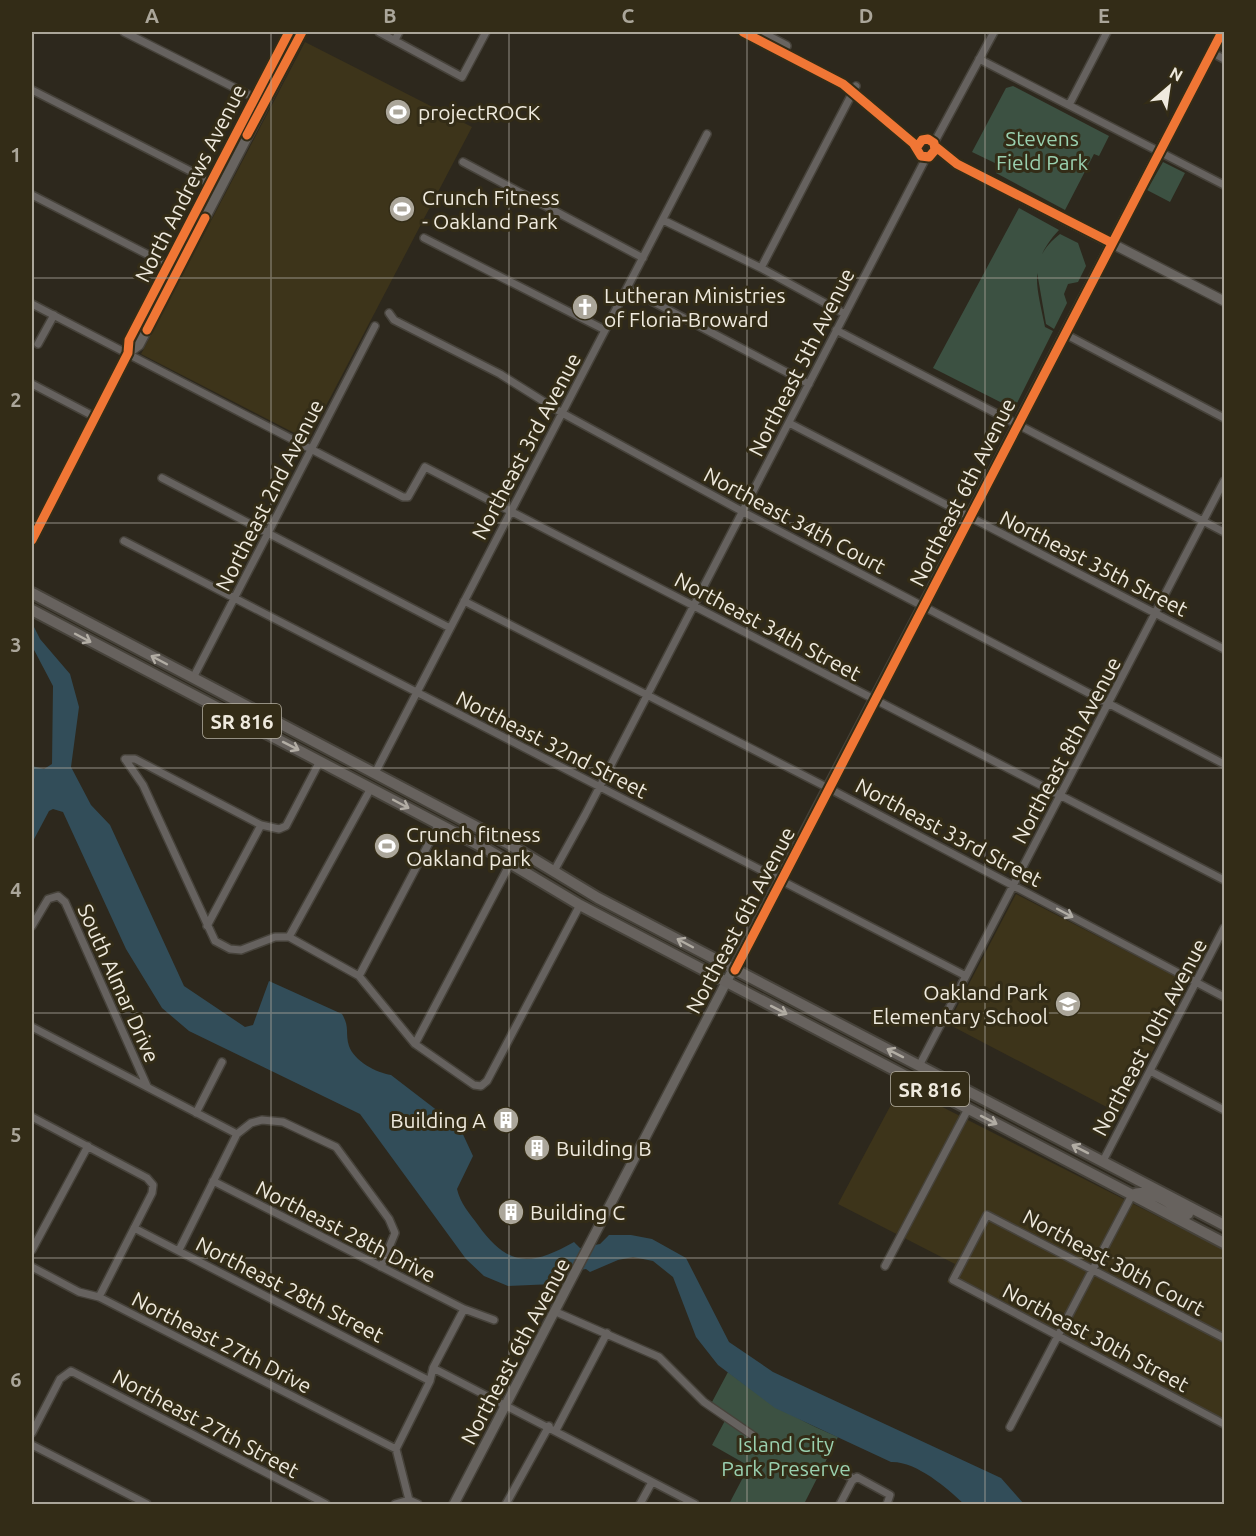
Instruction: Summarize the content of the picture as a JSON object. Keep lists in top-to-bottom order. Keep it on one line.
{"streets":{"main road":["SR 816"],"street":["North Andrews Avenue","Northeast 5th Avenue","Northeast 3rd Avenue","Northeast 6th Avenue","Northeast 2nd Avenue","Northeast 34th Court","Northeast 35th Street","Northeast 34th Street","Northeast 32nd Street","Northeast 8th Avenue","Northeast 33rd Street","South Almar Drive","Northeast 10th Avenue","Northeast 28th Drive","Northeast 30th Court","Northeast 28th Street","Northeast 30th Street","Northeast 27th Drive","Northeast 27th Street"]},"crossings":[["Northeast 5th Avenue","Northeast 34th Court"],["Northeast 5th Avenue","Northeast 35th Street"],["Northeast 5th Avenue","Northeast 34th Street"],["Northeast 5th Avenue","SR 816"],["Northeast 5th Avenue","Northeast 32nd Street"],["Northeast 5th Avenue","Northeast 33rd Street"],["Northeast 3rd Avenue","Northeast 34th Court"],["Northeast 3rd Avenue","Northeast 34th Street"],["Northeast 3rd Avenue","SR 816"],["Northeast 3rd Avenue","Northeast 32nd Street"],["Northeast 3rd Avenue","Northeast 33rd Street"],["Northeast 6th Avenue","Northeast 34th Court"],["Northeast 6th Avenue","Northeast 35th Street"],["Northeast 6th Avenue","Northeast 34th Street"],["Northeast 6th Avenue","SR 816"],["Northeast 6th Avenue","Northeast 32nd Street"],["Northeast 6th Avenue","Northeast 33rd Street"],["Northeast 2nd Avenue","Northeast 34th Street"],["Northeast 2nd Avenue","SR 816"],["Northeast 2nd Avenue","Northeast 32nd Street"],["Northeast 34th Court","Northeast 8th Avenue"],["Northeast 35th Street","Northeast 8th Avenue"],["Northeast 34th Street","Northeast 8th Avenue"],["SR 816","Northeast 8th Avenue"],["SR 816","Northeast 10th Avenue"],["Northeast 32nd Street","Northeast 8th Avenue"],["Northeast 8th Avenue","Northeast 33rd Street"],["Northeast 33rd Street","Northeast 10th Avenue"],["Northeast 30th Court","Northeast 30th Street"]],"parks":["Stevens Field Park","Island City Park Preserve"],"places":{"sports":["projectROCK","Crunch Fitness - Oakland Park","Crunch fitness Oakland park"],"church":["Lutheran Ministries of Floria-Broward"],"school or university":["Oakland Park Elementary School"],"building":["Building A","Building B","Building C"]},"north":"top right","grid":{"columns":["A","B","C","D","E"],"rows":["1","2","3","4","5","6"]}}
